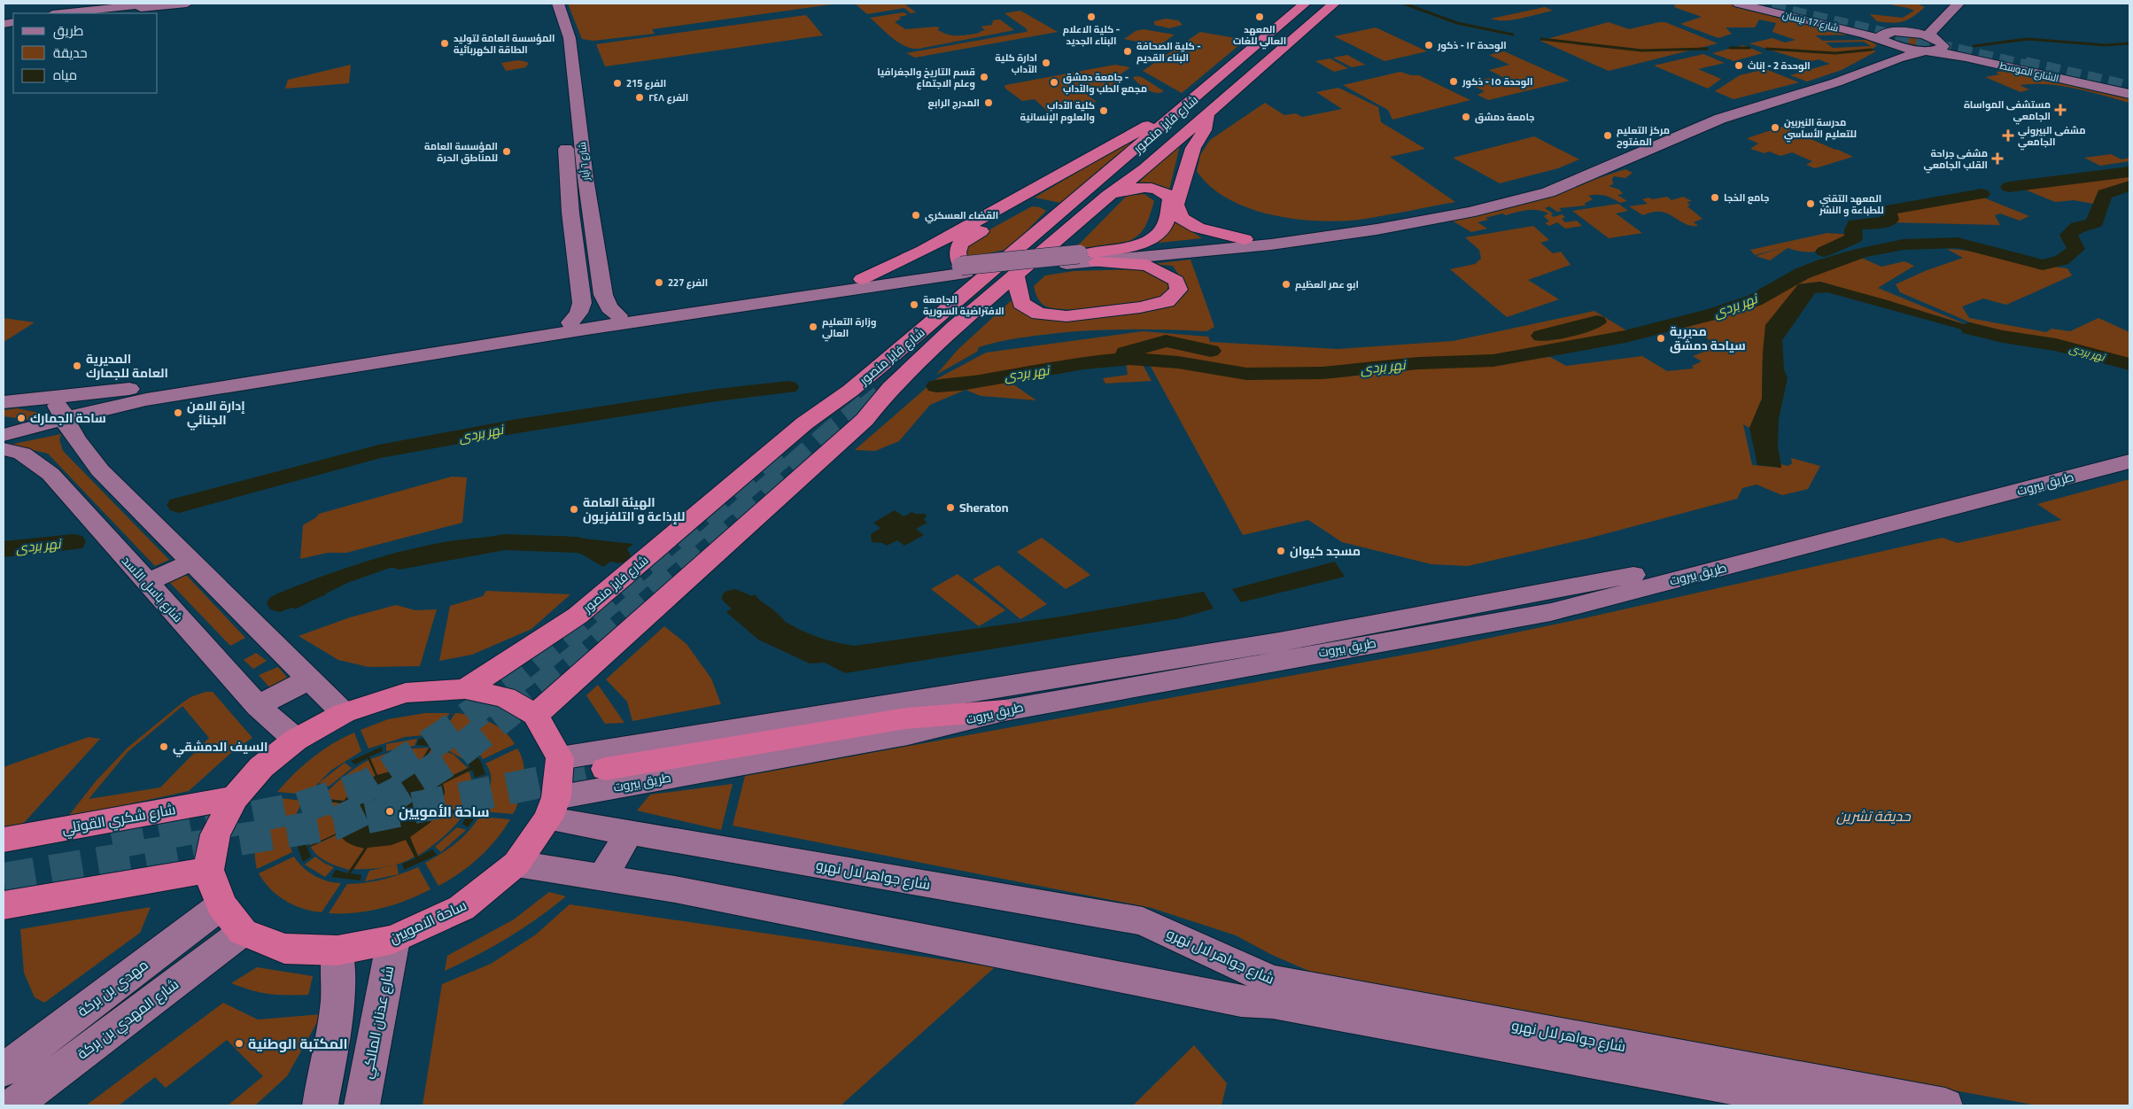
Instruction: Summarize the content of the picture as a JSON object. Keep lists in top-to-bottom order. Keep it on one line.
{"streets":{"highway":["شارع فايز منصور","شارع شكري القوتلي","ساحة الامويين"],"main road":["شارع 17 نيسان","الشارع الموسط","شارع ٦ أيار","طريق بيروت","شارع باسل الأسد","شارع جواهر لال نهرو","مهدي بن بركة","شارع المهدي بن بركة","شارع عدنان المالكي"]},"crossings":[["شارع 17 نيسان","الشارع الموسط"],["طريق بيروت","شارع جواهر لال نهرو"],["طريق بيروت","ساحة الامويين"],["شارع جواهر لال نهرو","ساحة الامويين"],["ساحة الامويين","مهدي بن بركة"],["ساحة الامويين","شارع المهدي بن بركة"],["ساحة الامويين","شارع عدنان المالكي"]],"water":["نهر بردى"],"parks":["حديقة تشرين"],"places":{"other":["كلية الاعلام - البناء الجديد","المعهد العالي للغات","المؤسسة العامة لتوليد الطاقة الكهربائية","الوحدة ١٢ - ذكور","كلية الصحافة - البناء القديم","ادارة كلية الآداب","الوحدة 2 - إناث","قسم التاريخ والجغرافيا وعلم الاجتماع","الوحدة ١٥ - ذكور","جامعة دمشق - مجمع الطب والآداب","الفرع 215","الفرع ٢٤٨","المدرج الرابع","كلية الآداب والعلوم الإنسانية","جامعة دمشق","مدرسة النيربين للتعليم الأساسي","مركز التعليم المفتوح","المؤسسة العامة للمناطق الحرة","جامع الخجا","المعهد التقني للطباعة و النشر","القضاء العسكري","الفرع 227","ابو عمر العظيم","الجامعة الافتراضية السورية","وزارة التعليم العالي","مديرية سياحة دمشق","المديرية العامة للجمارك","إدارة الامن الجنائي","ساحة الجمارك","Sheraton","الهيئة العامة للإذاعة و التلفزيون","مسجد كيوان","السيف الدمشقي","ساحة الأمويين","المكتبة الوطنية"],"health":["مستشفى المواساة الجامعي","مشفى البيروني الجامعي","مشفى جراحة القلب الجامعي"]},"legend":["طريق","حديقة","مياه"]}
